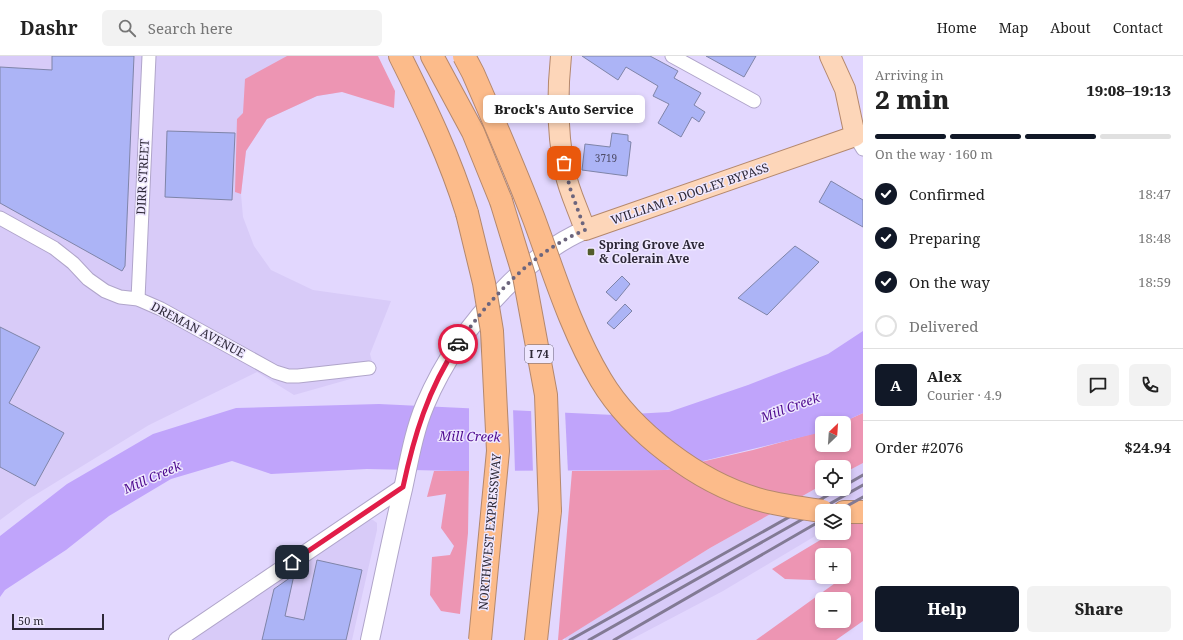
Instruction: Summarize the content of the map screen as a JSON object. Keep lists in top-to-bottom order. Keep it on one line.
{"streets":{"highway":["I 74","NORTHWEST EXPRESSWAY"],"main road":["WILLIAM P. DOOLEY BYPASS"],"street":["DIRR STREET","DREMAN AVENUE"]},"crossings":[["DIRR STREET","DREMAN AVENUE"]],"water":["Mill Creek"],"places":{"other":["Brock's Auto Service"],"transit":["Spring Grove Ave & Colerain Ave"]},"house_numbers":["3719"],"scale_bar":"50 m","north":"top right","page":{"header":"Dashr","search":"Search here","nav":["Home","Map","About","Contact"],"heading":["2 min","Arriving in","19:08–19:13"],"panel":["Alex","Courier · 4.9","Order #2076","$24.94"],"bubble":"Brock's Auto Service","bar":"On the way · 160 m","list":[["Confirmed","18:47"],["Preparing","18:48"],["On the way","18:59"],"Delivered"],"round":"A","map_buttons":["+","−"],"buttons":["Help","Share"],"scale":"50 m"}}
